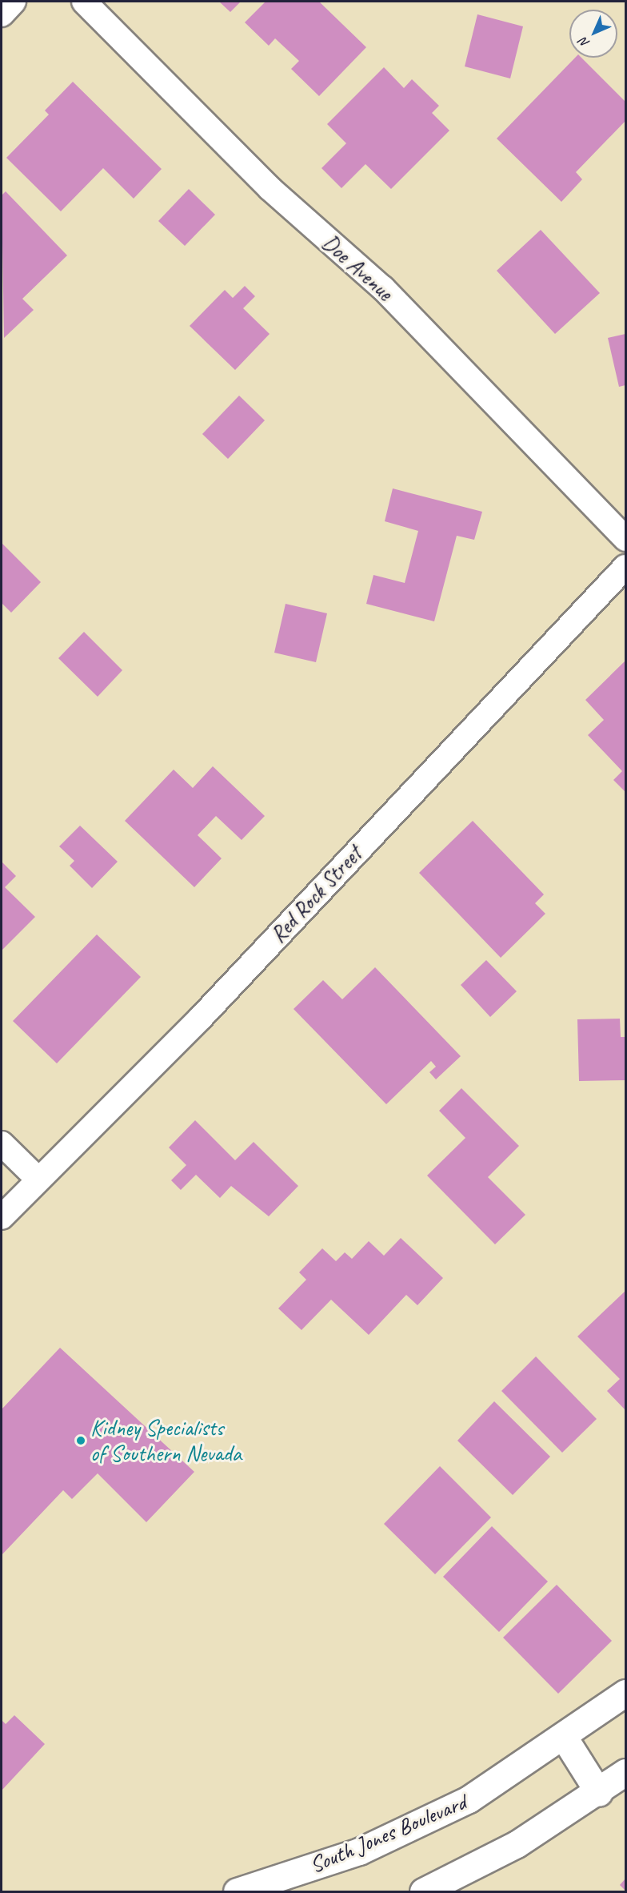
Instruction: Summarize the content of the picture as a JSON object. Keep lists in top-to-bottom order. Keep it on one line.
{"streets":{"main road":["South Jones Boulevard"],"street":["Doe Avenue","Red Rock Street"]},"places":["Kidney Specialists of Southern Nevada"],"north":"bottom left"}
